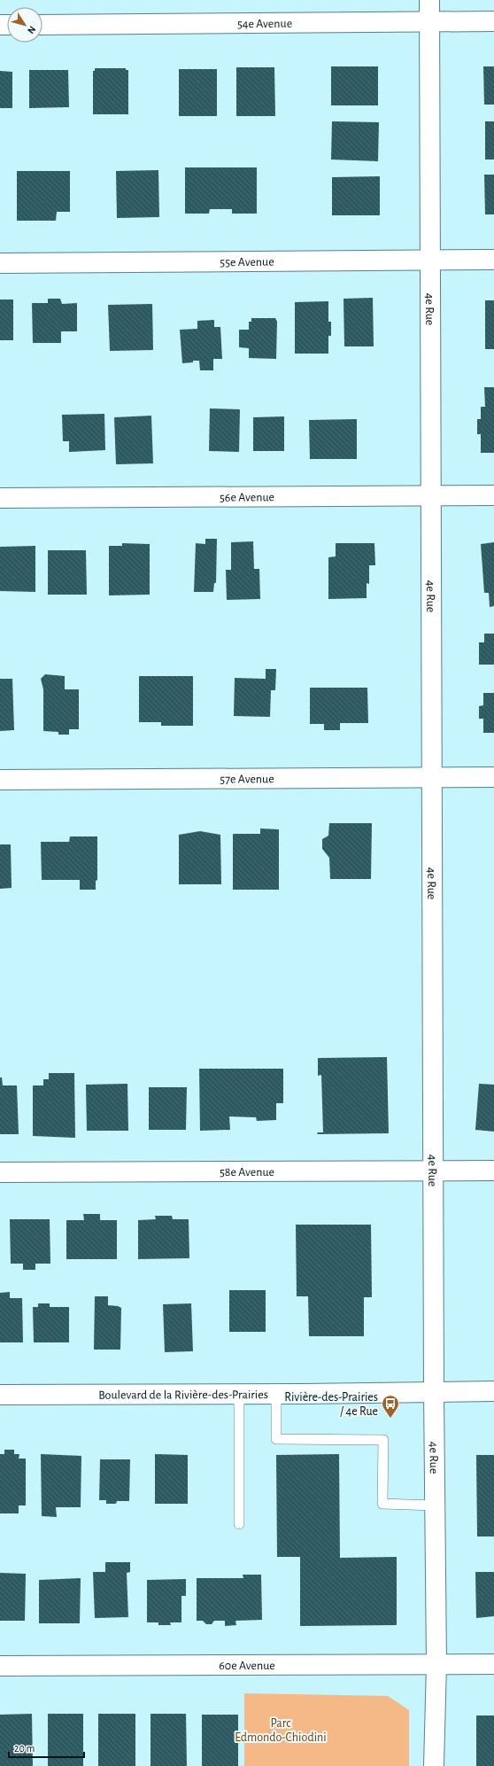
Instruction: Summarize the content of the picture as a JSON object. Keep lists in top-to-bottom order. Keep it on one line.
{"streets":{"street":["54e Avenue","55e Avenue","4e Rue","56e Avenue","57e Avenue","58e Avenue","Boulevard de la Rivière-des-Prairies","60e Avenue"]},"crossings":[["54e Avenue","4e Rue"],["55e Avenue","4e Rue"],["4e Rue","56e Avenue"],["4e Rue","57e Avenue"],["4e Rue","58e Avenue"],["4e Rue","Boulevard de la Rivière-des-Prairies"],["4e Rue","60e Avenue"]],"parks":["Parc Edmondo-Chiodini"],"places":{"bus stop":["Rivière-des-Prairies / 4e Rue"]},"scale_bar":"20 m","north":"bottom right"}
